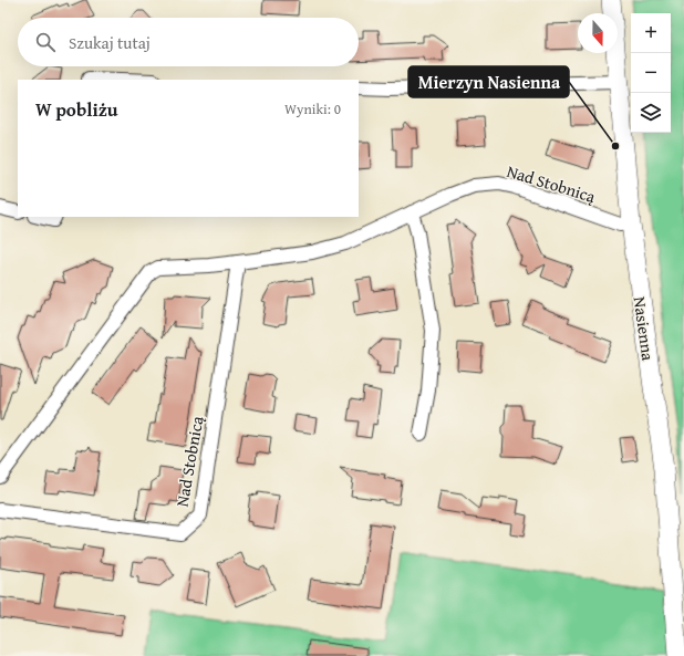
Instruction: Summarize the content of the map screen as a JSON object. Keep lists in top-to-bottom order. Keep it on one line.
{"streets":{"street":["Nad Stobnicą","Nasienna"]},"crossings":[["Nad Stobnicą","Nasienna"]],"places":["Mierzyn Nasienna"],"north":"bottom","page":{"map_buttons":["+","−"],"search":"Szukaj tutaj","heading":["W pobliżu","Wyniki: 0"]}}
